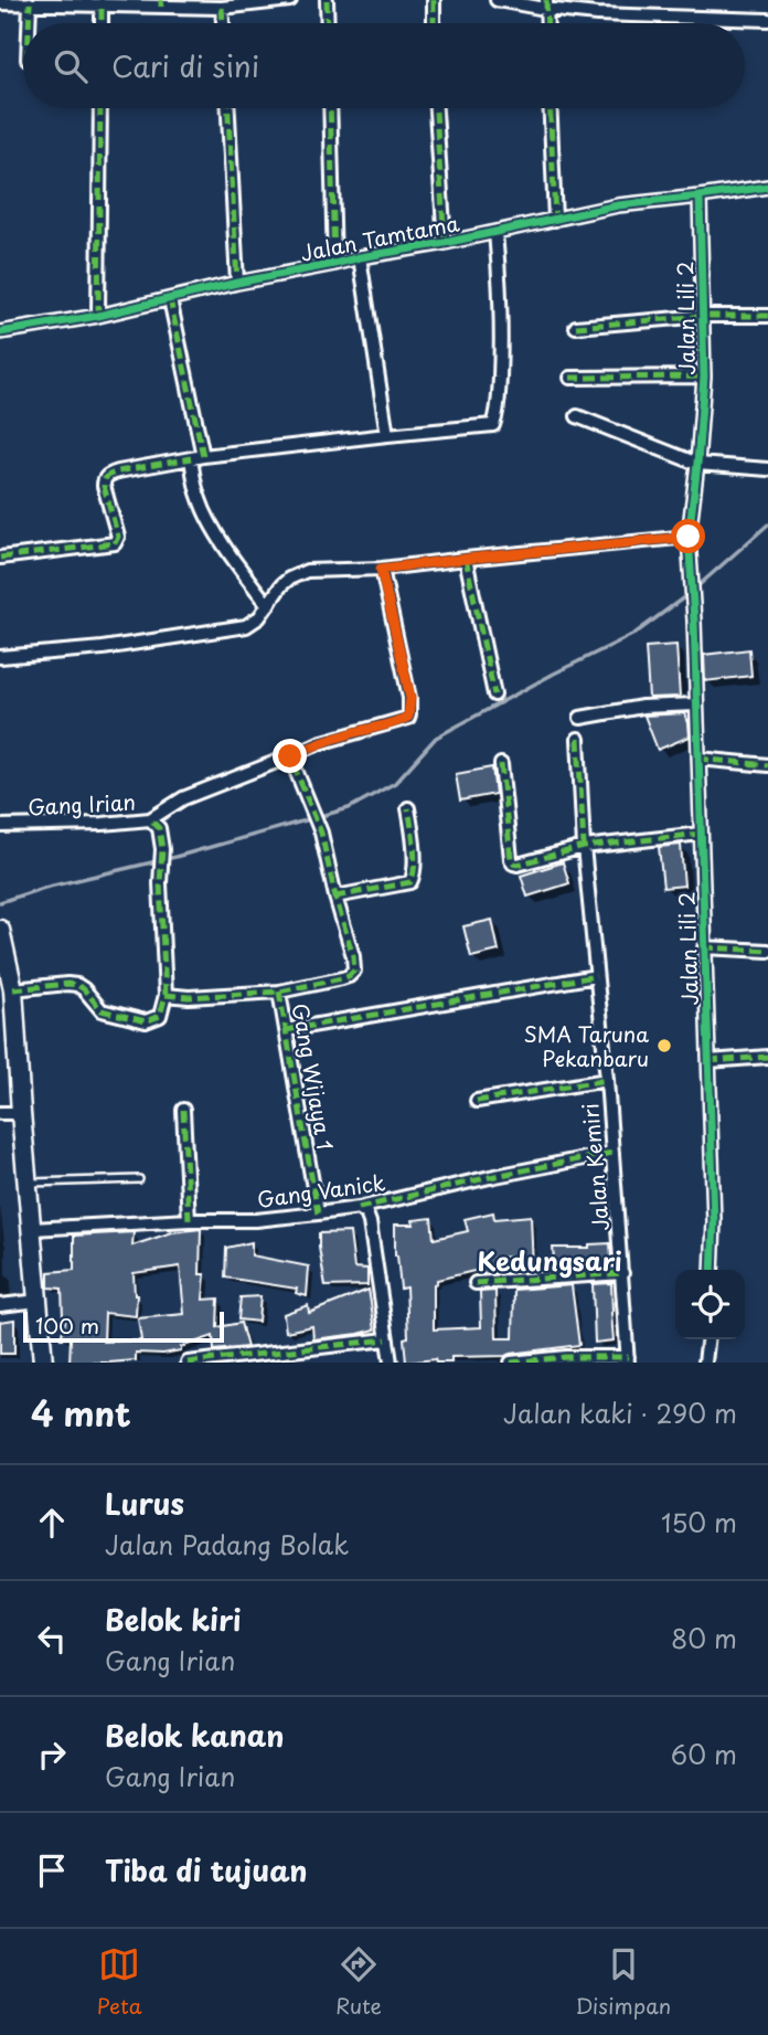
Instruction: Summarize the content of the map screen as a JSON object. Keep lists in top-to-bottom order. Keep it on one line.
{"streets":{"street":["Jalan Tamtama","Jalan Lili 2","Gang Irian","Gang Wijaya 1","Jalan Kemiri","Gang Vanick"]},"crossings":[["Jalan Tamtama","Jalan Lili 2"],["Gang Wijaya 1","Gang Vanick"],["Jalan Kemiri","Gang Vanick"]],"districts":["Kedungsari"],"places":["SMA Taruna Pekanbaru"],"scale_bar":"100 m","page":{"search":"Cari di sini","scale":"100 m","heading":["4 mnt","Jalan kaki · 290 m"],"list":[["Lurus","Jalan Padang Bolak","150 m"],["Belok kiri","Gang Irian","80 m"],["Belok kanan","Gang Irian","60 m"],"Tiba di tujuan"],"nav":["Peta","Rute","Disimpan"]}}
